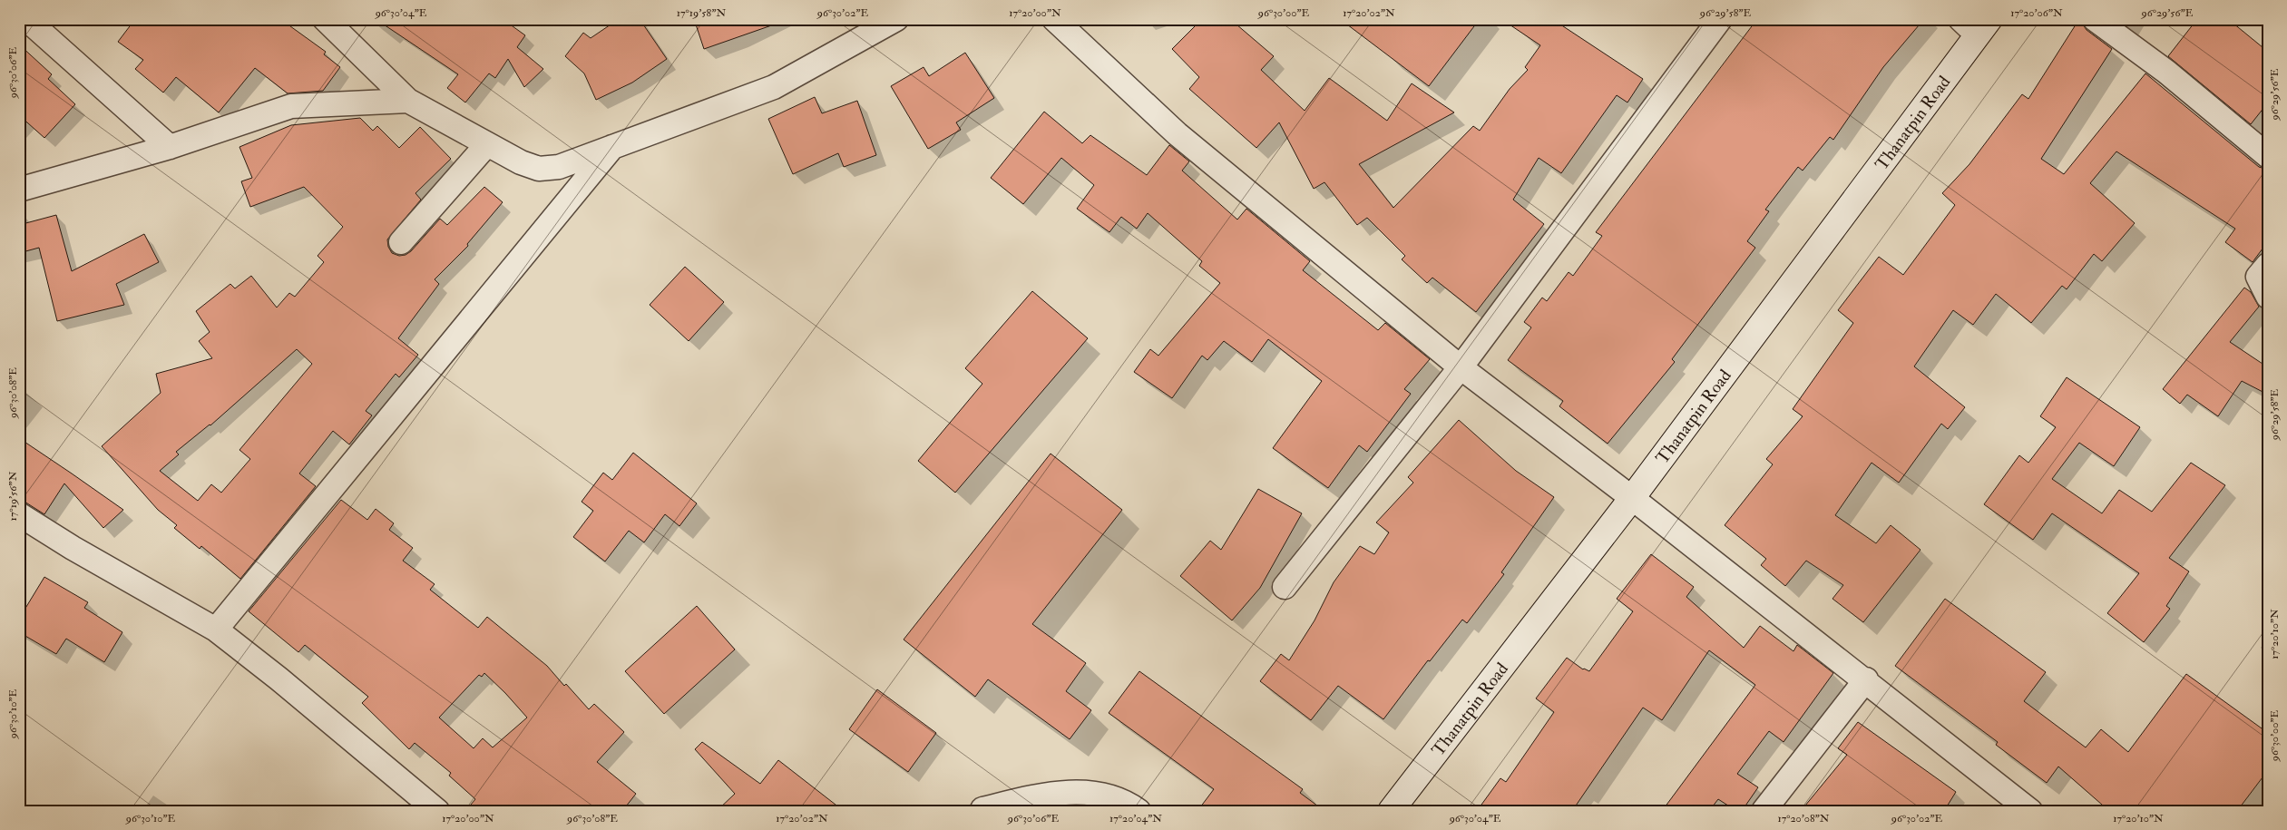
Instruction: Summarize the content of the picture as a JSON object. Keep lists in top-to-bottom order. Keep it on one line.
{"streets":{"main road":["Thanatpin Road"]},"coordinates":["96°30'04\"E","17°19'58\"N","96°30'02\"E","17°20'00\"N","96°30'00\"E","17°20'02\"N","96°29'58\"E","17°20'06\"N","96°29'56\"E","96°30'06\"E","96°30'08\"E","17°19'56\"N","17°20'10\"N","96°30'10\"E","17°20'04\"N","17°20'08\"N"]}
